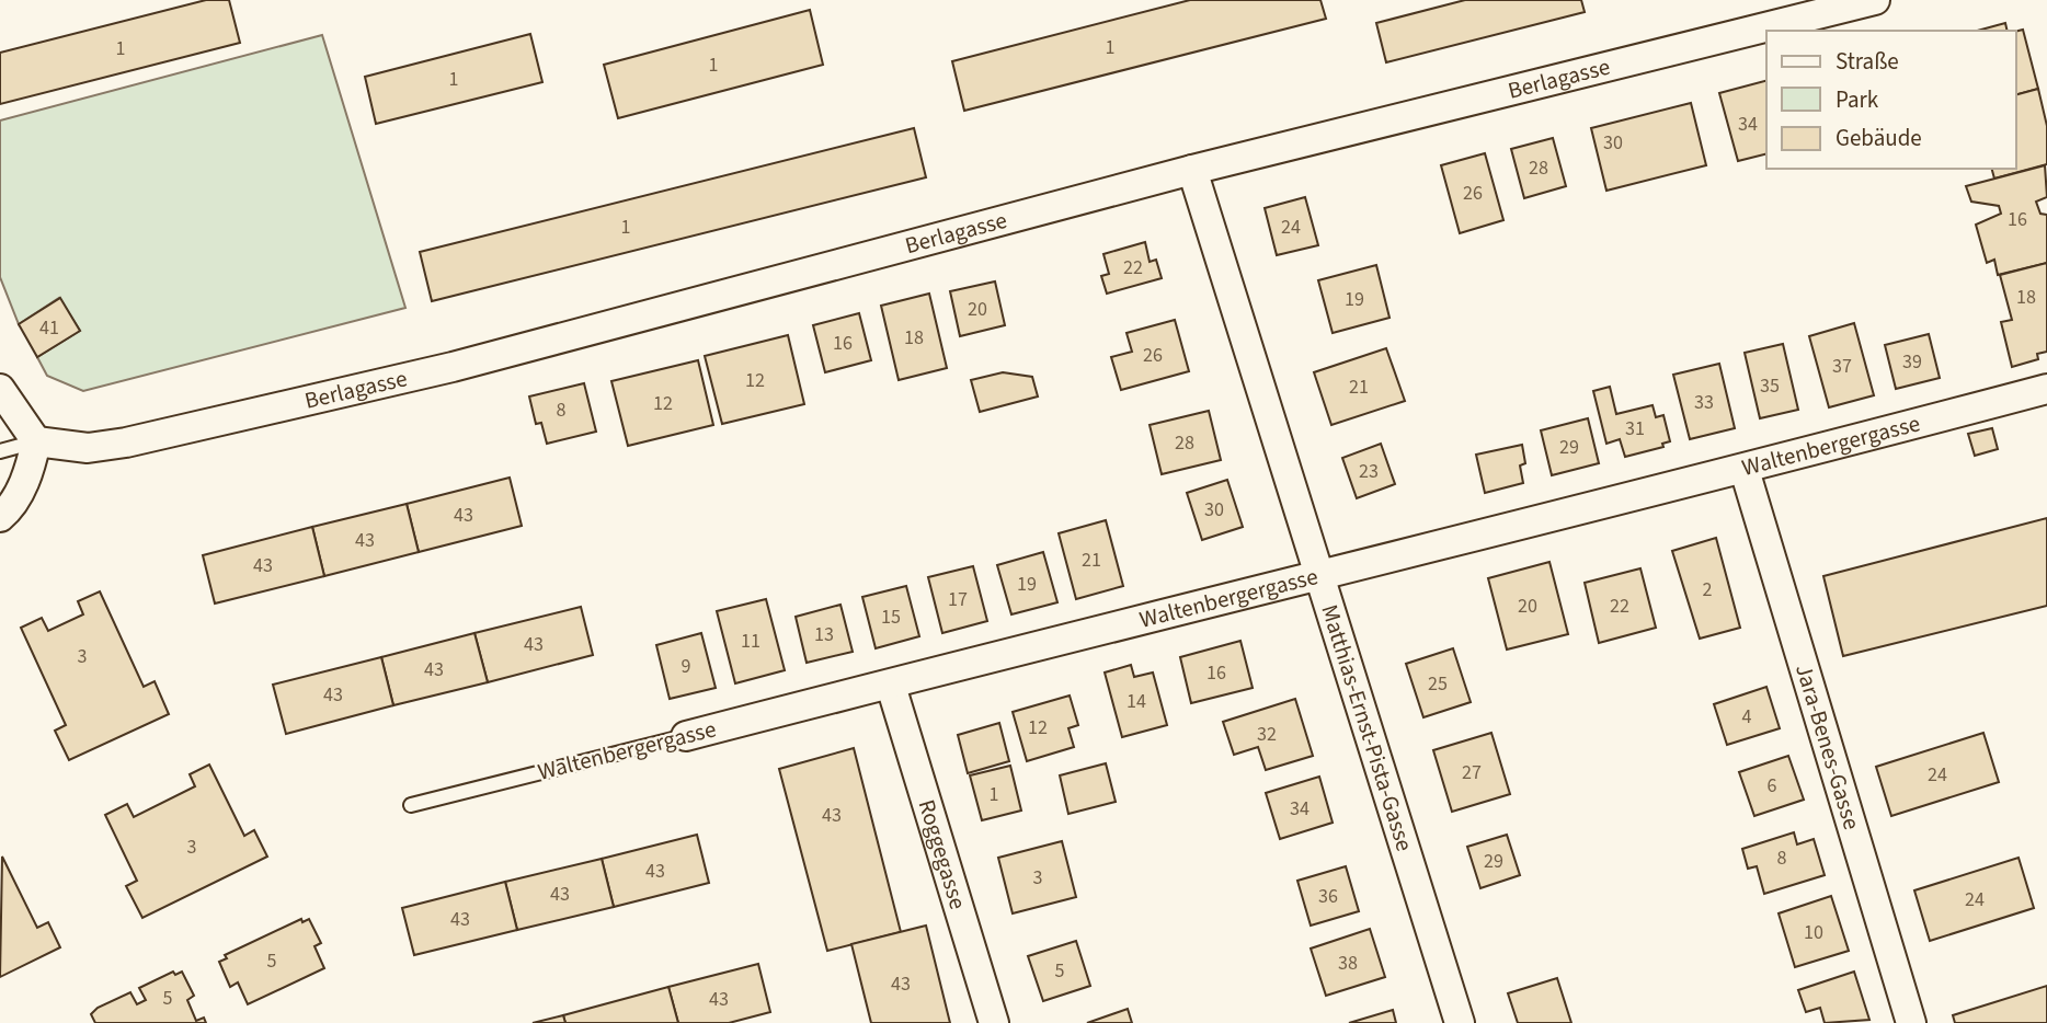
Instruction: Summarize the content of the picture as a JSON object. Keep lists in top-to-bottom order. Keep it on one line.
{"streets":{"street":["Berlagasse","Waltenbergergasse","Matthias-Ernst-Pista-Gasse","Jara-Benes-Gasse","Roggegasse"]},"crossings":[["Berlagasse","Matthias-Ernst-Pista-Gasse"],["Waltenbergergasse","Matthias-Ernst-Pista-Gasse"],["Waltenbergergasse","Jara-Benes-Gasse"],["Waltenbergergasse","Roggegasse"]],"house_numbers":["1","1","1","1","34","30","28","26","16","1","24","22","18","19","20","41","18","16","26","39","37","12","35","21","33","12","8","31","28","29","23","30","43","43","21","43","19","2","17","20","22","15","13","11","43","3","9","43","16","25","43","14","4","12","32","27","24","6","1","34","43","3","8","29","43","3","43","36","24","43","10","5","38","5","43","5","43"],"legend":["Straße","Park","Gebäude"]}
